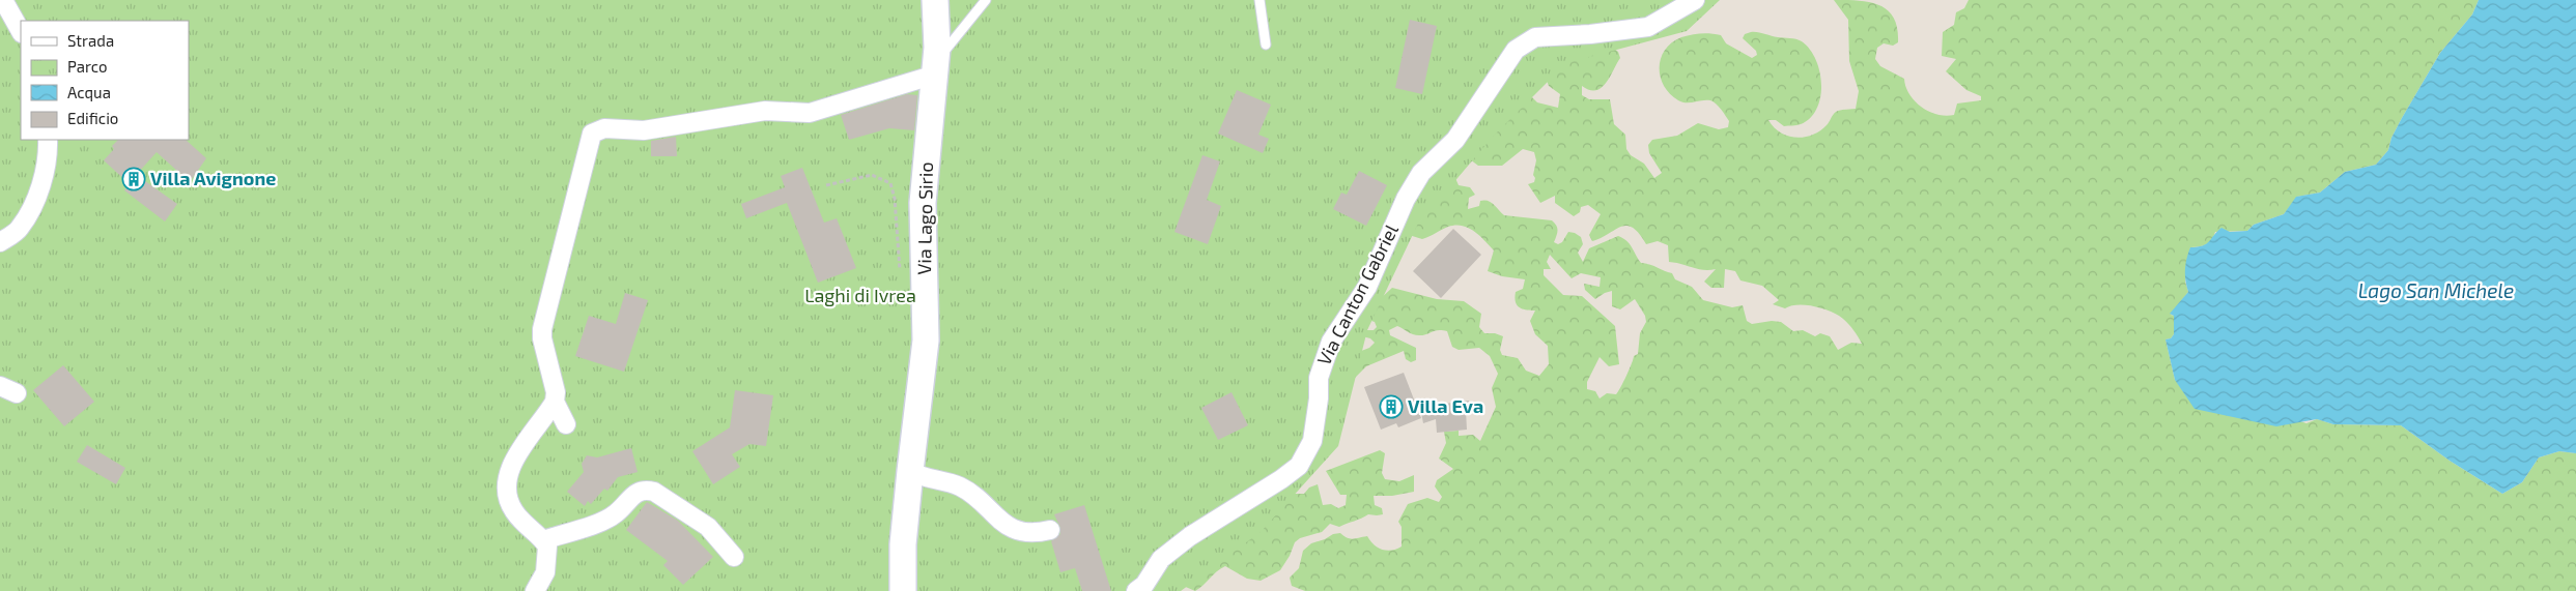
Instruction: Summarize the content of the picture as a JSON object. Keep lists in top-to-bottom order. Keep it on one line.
{"streets":{"main road":["Via Lago Sirio"],"street":["Via Canton Gabriel"]},"water":["Lago San Michele"],"parks":["Laghi di Ivrea"],"places":{"building":["Villa Avignone","Villa Eva"]},"legend":["Strada","Parco","Acqua","Edificio"]}
